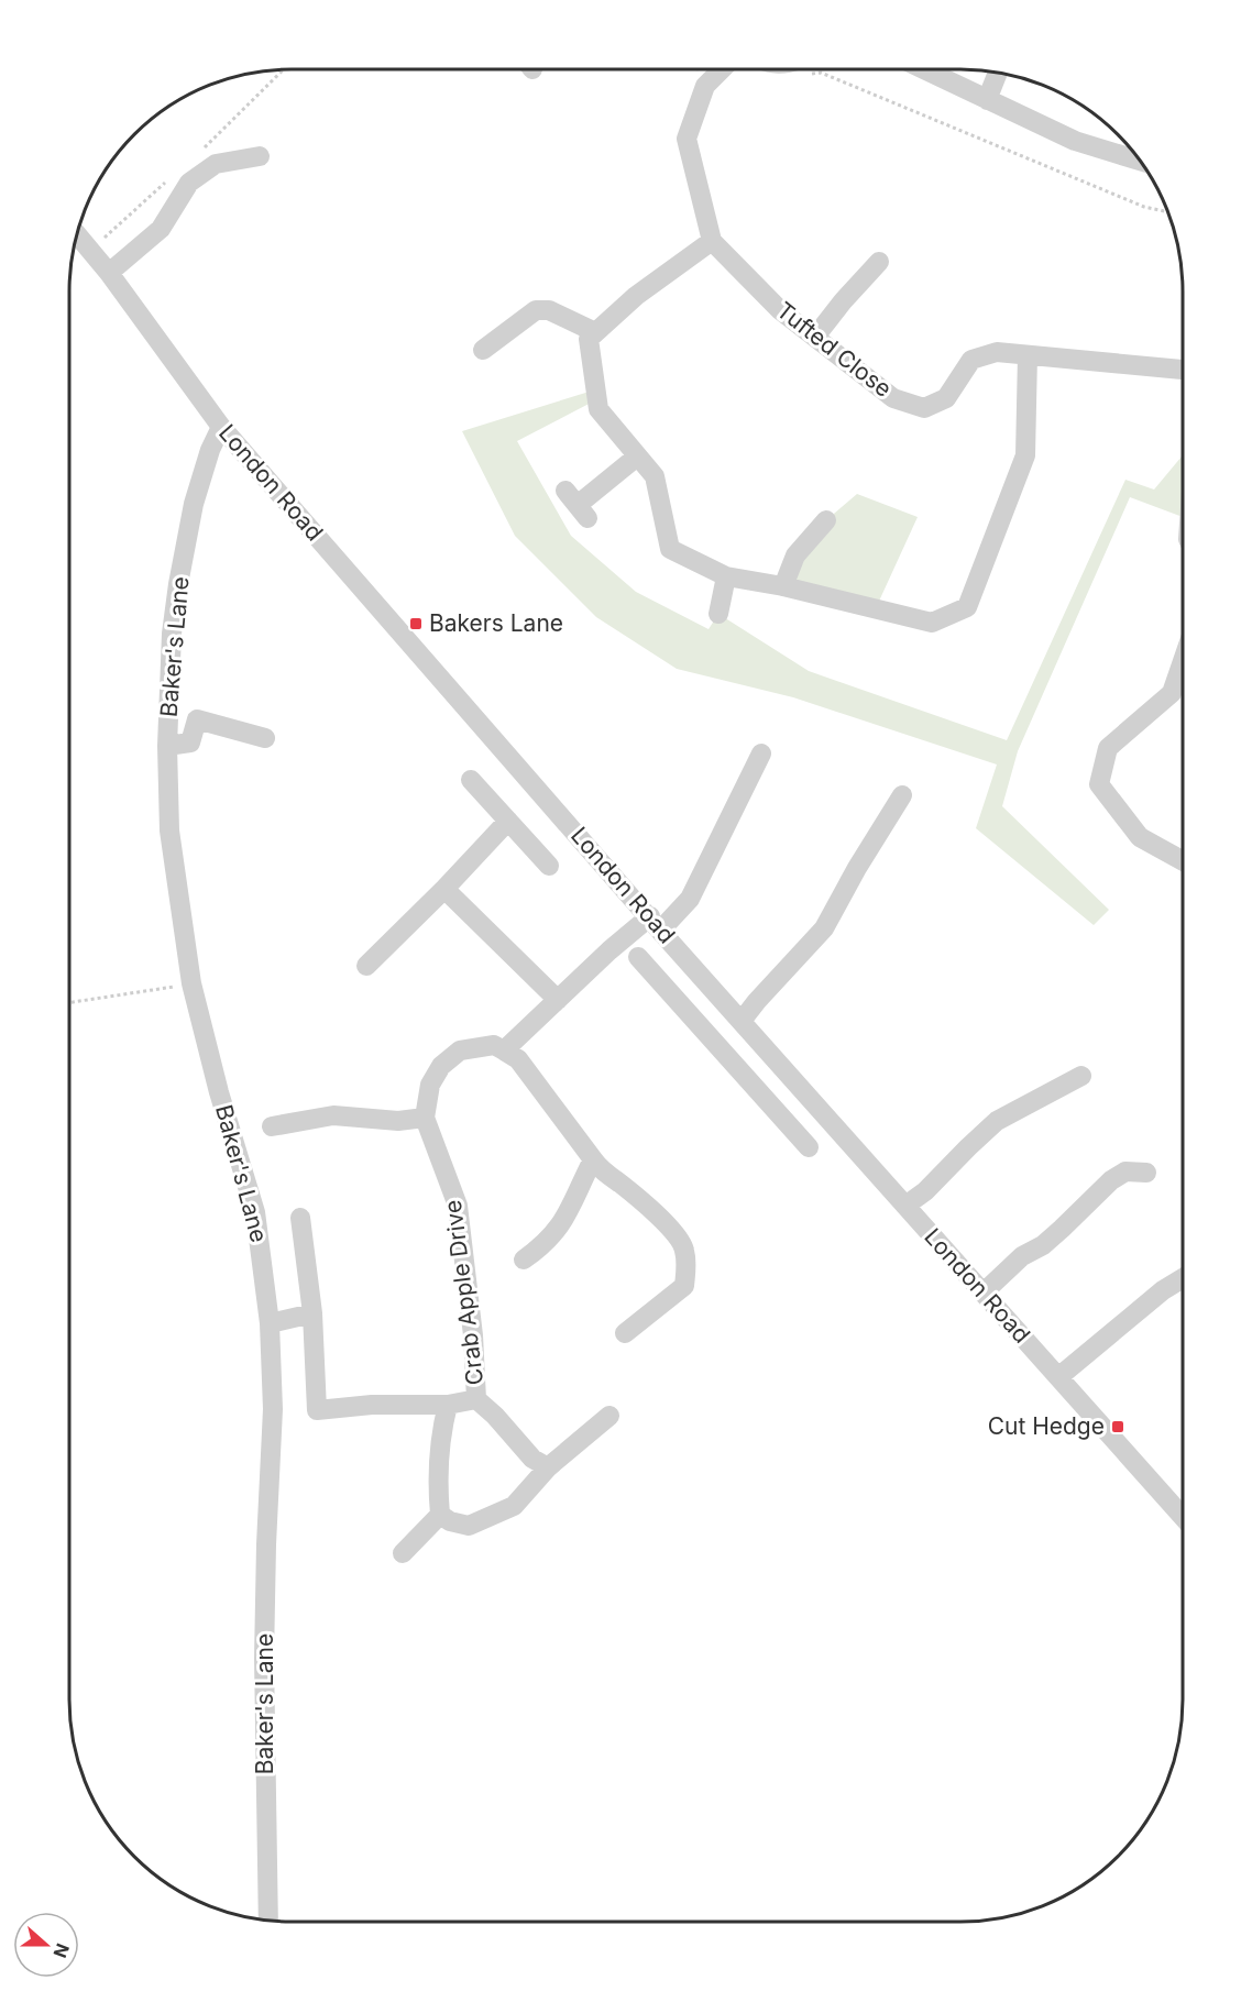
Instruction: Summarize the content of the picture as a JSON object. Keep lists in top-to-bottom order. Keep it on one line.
{"streets":{"street":["Tufted Close","London Road","Baker's Lane","Crab Apple Drive"]},"crossings":[["London Road","Baker's Lane"]],"places":{"transit":["Bakers Lane","Cut Hedge"]},"north":"right"}
